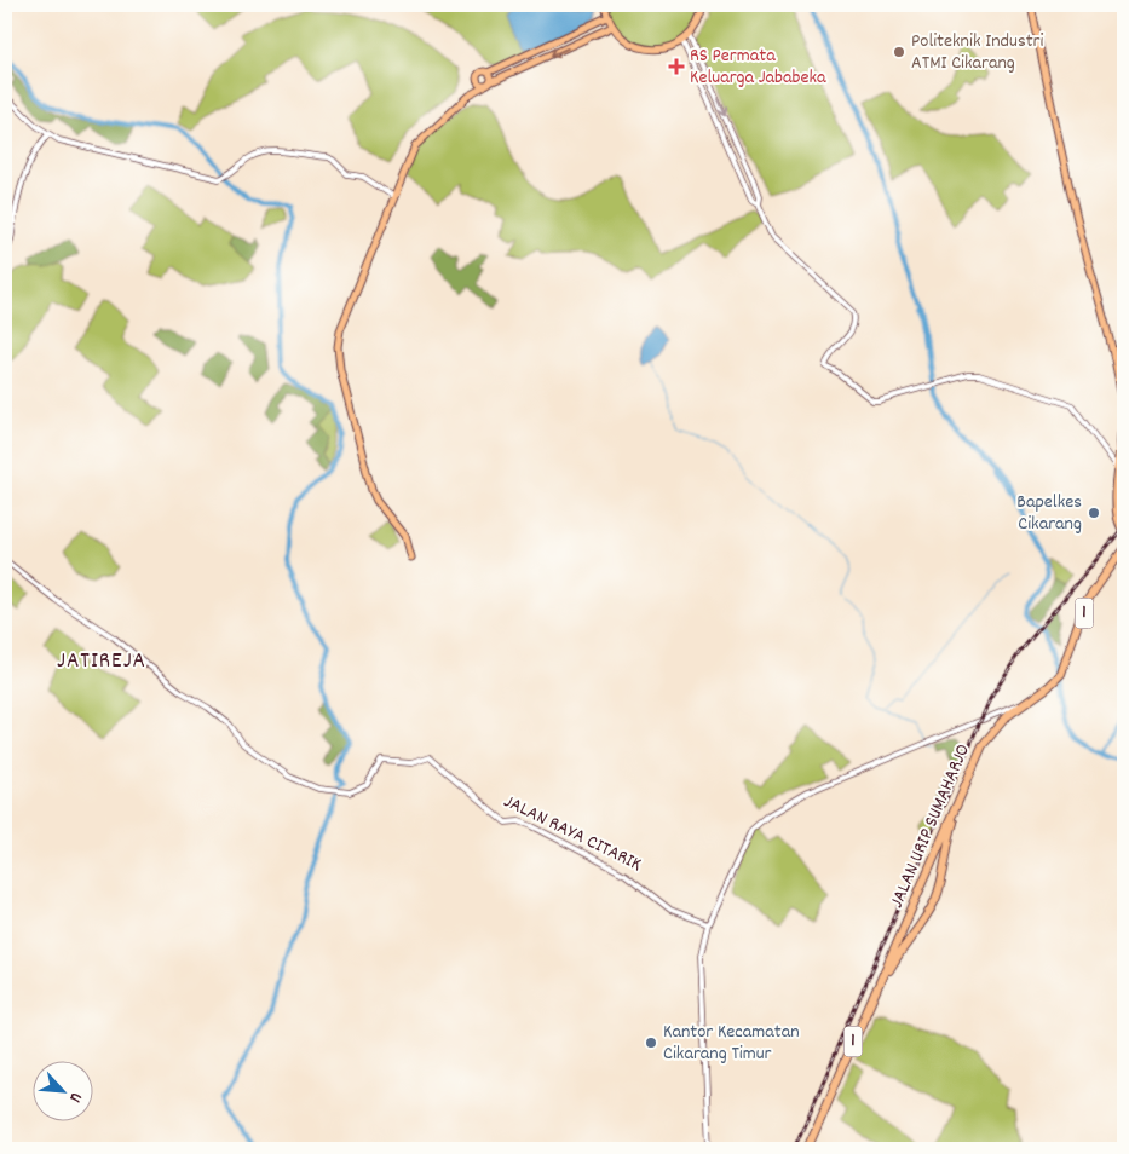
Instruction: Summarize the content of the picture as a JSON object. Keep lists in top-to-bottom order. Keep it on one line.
{"streets":{"highway":["1","JALAN URIP SUMAHARJO"],"street":["JALAN RAYA CITARIK"]},"districts":["JATIREJA"],"places":{"other":["Politeknik Industri ATMI Cikarang","Bapelkes Cikarang","Kantor Kecamatan Cikarang Timur"],"health":["RS Permata Keluarga Jababeka"]},"north":"bottom right"}
